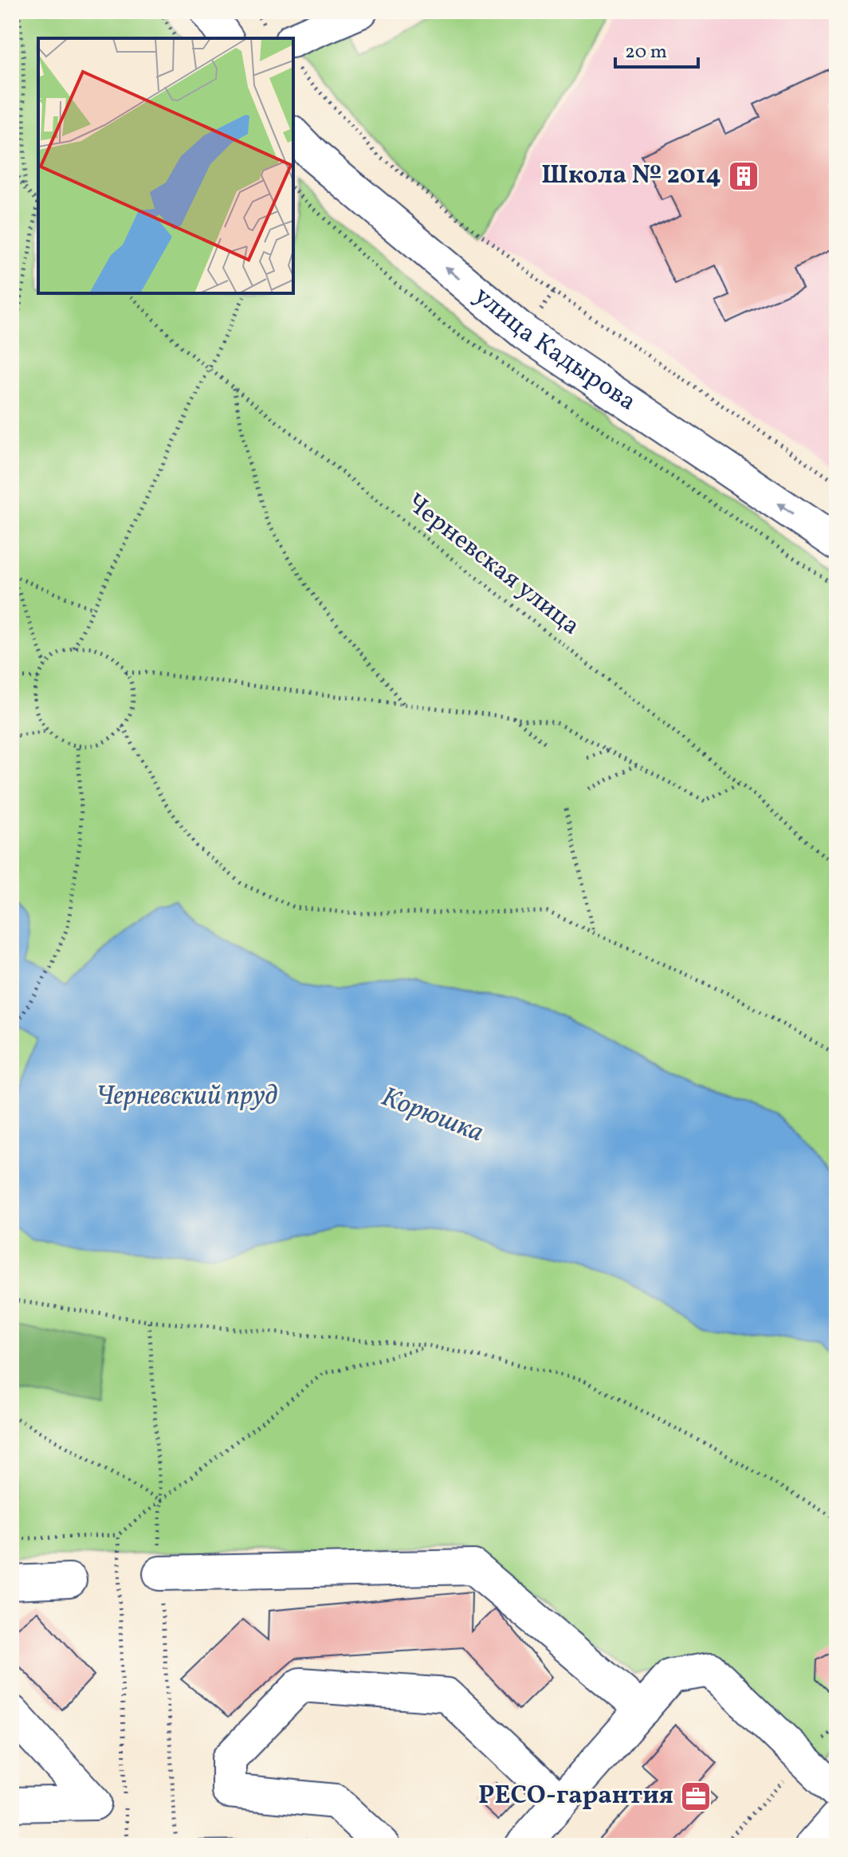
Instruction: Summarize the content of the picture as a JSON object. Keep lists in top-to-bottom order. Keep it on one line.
{"streets":{"street":["улица Кадырова"],"path":["Черневская улица"]},"one_way":["улица Кадырова"],"water":["Черневский пруд","Корюшка"],"places":{"building":["Школа № 2014"],"office":["РЕСО-гарантия"]},"scale_bar":"20 m"}
